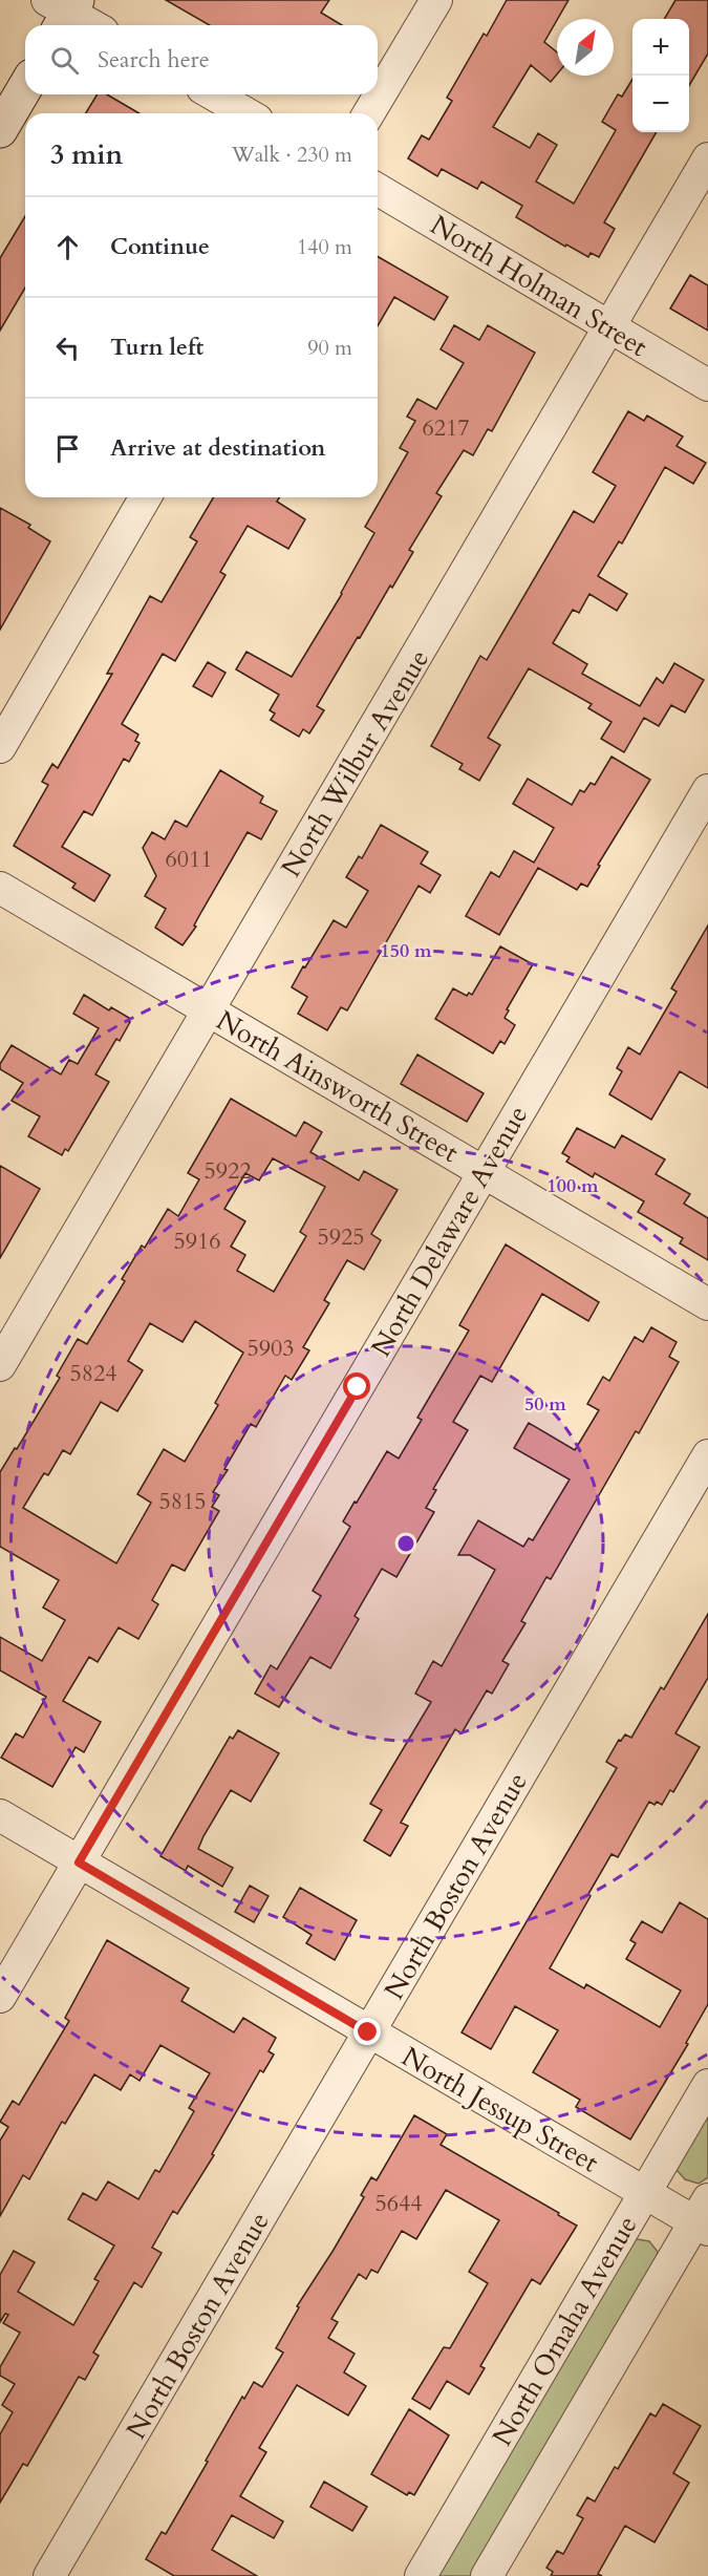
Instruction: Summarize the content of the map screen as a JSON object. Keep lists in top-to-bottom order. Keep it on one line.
{"streets":{"street":["North Holman Street","North Wilbur Avenue","North Ainsworth Street","North Delaware Avenue","North Boston Avenue","North Jessup Street","North Omaha Avenue"]},"crossings":[["North Holman Street","North Wilbur Avenue"],["North Wilbur Avenue","North Ainsworth Street"],["North Ainsworth Street","North Delaware Avenue"],["North Delaware Avenue","North Jessup Street"],["North Boston Avenue","North Jessup Street"],["North Jessup Street","North Omaha Avenue"]],"house_numbers":["6217","6011","5922","5925","5916","5903","5824","5815","5644"],"north":"top right","page":{"map_buttons":["+","−"],"search":"Search here","heading":["3 min","Walk · 230 m"],"list":[["Continue","140 m"],["Turn left","90 m"],"Arrive at destination"]},"rings":["150 m","100 m","50 m"]}
